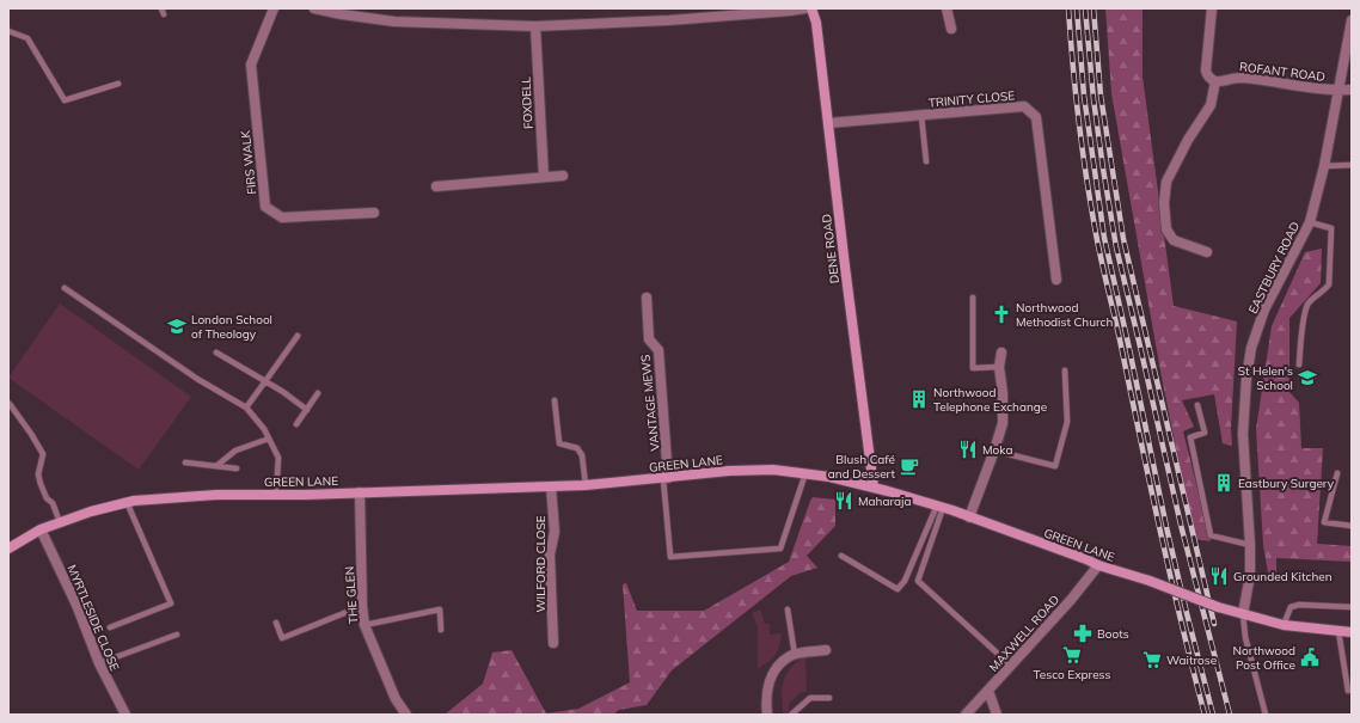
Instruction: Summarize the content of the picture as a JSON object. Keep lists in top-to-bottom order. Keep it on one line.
{"streets":{"main road":["DENE ROAD","GREEN LANE"],"street":["ROFANT ROAD","TRINITY CLOSE","FOXDELL","FIRS WALK","EASTBURY ROAD","VANTAGE MEWS","WILFORD CLOSE","THE GLEN","MYRTLESIDE CLOSE","MAXWELL ROAD"]},"crossings":[["ROFANT ROAD","EASTBURY ROAD"],["TRINITY CLOSE","DENE ROAD"],["DENE ROAD","GREEN LANE"],["EASTBURY ROAD","GREEN LANE"],["VANTAGE MEWS","GREEN LANE"],["GREEN LANE","WILFORD CLOSE"],["GREEN LANE","THE GLEN"],["GREEN LANE","MYRTLESIDE CLOSE"],["GREEN LANE","MAXWELL ROAD"]],"places":{"church":["Northwood Methodist Church"],"school or university":["London School of Theology","St Helen's School"],"building":["Northwood Telephone Exchange","Eastbury Surgery"],"restaurant":["Moka","Maharaja","Grounded Kitchen"],"cafe":["Blush Café and Dessert"],"pharmacy":["Boots"],"supermarket":["Tesco Express","Waitrose"],"public building":["Northwood Post Office"]}}
